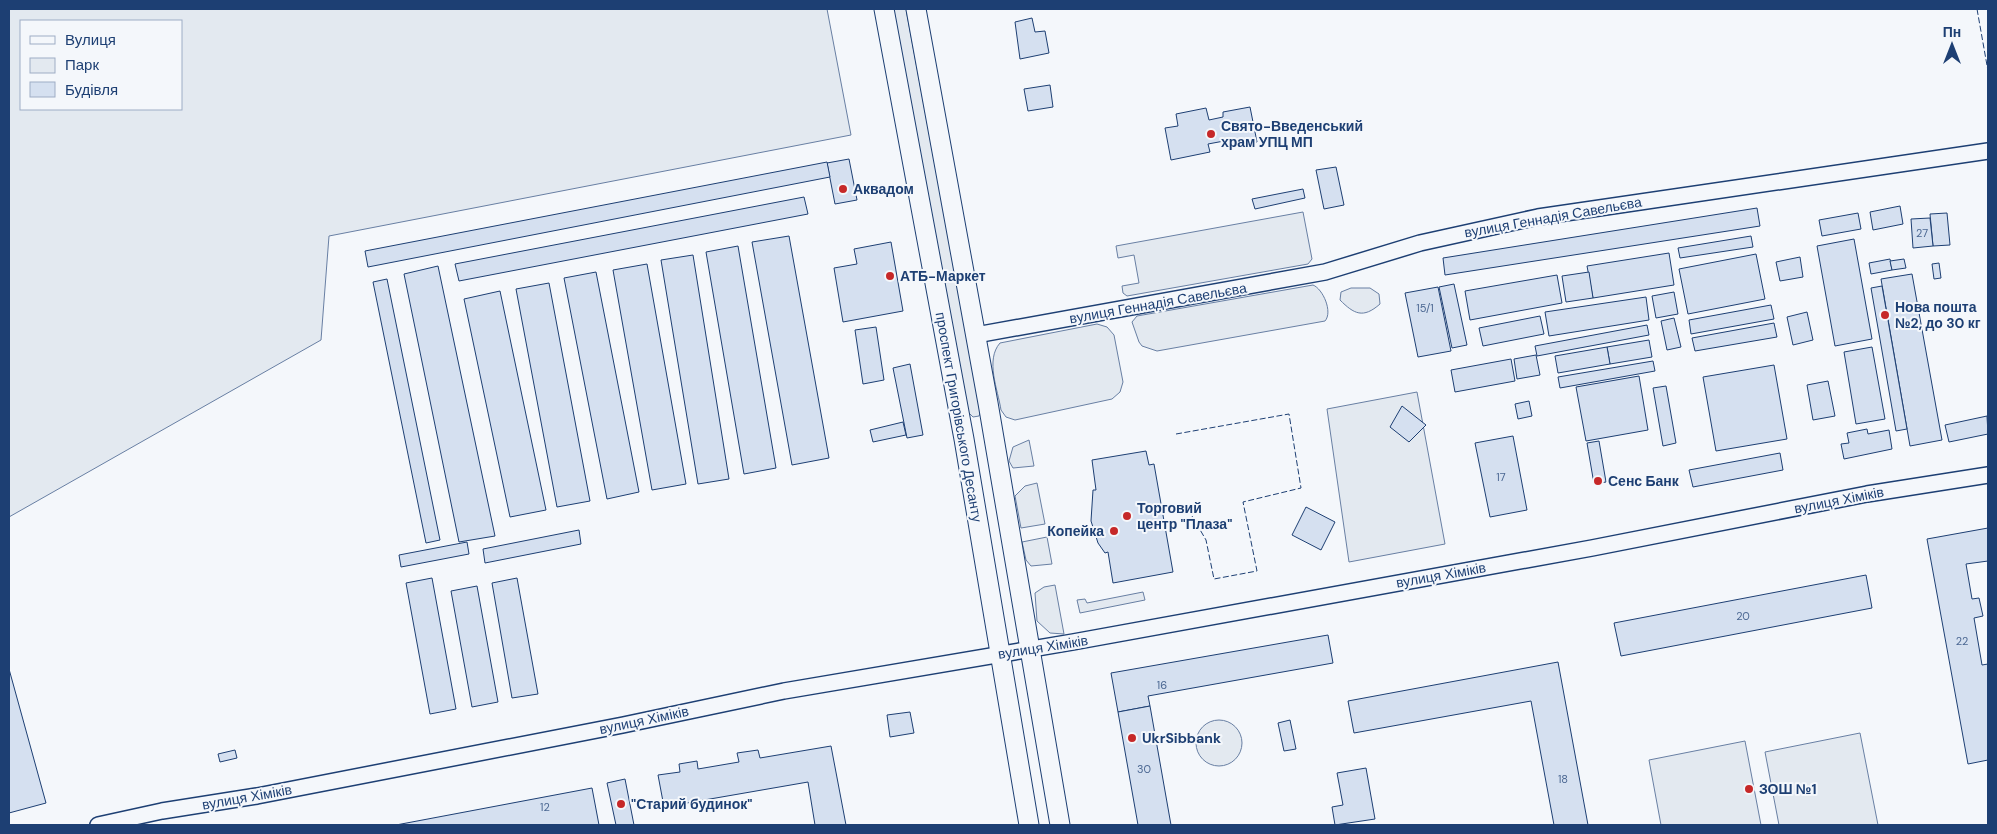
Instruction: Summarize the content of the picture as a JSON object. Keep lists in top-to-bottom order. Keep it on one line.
{"streets":{"street":["вулиця Геннадія Савельєва","проспект Григорівського Десанту","вулиця Хіміків"]},"crossings":[["проспект Григорівського Десанту","вулиця Хіміків"]],"places":["Свято-Введенський храм УПЦ МП","Аквадом","АТБ-Маркет","Нова пошта №2, до 30 кг","Сенс Банк","Торговий центр \"Плаза\"","Копейка","UkrSibbank","ЗОШ №1","\"Старий будинок\""],"house_numbers":["27","15/1","17","20","22","16","30","18","12"],"legend":["Вулиця","Парк","Будівля"],"north":"top"}
